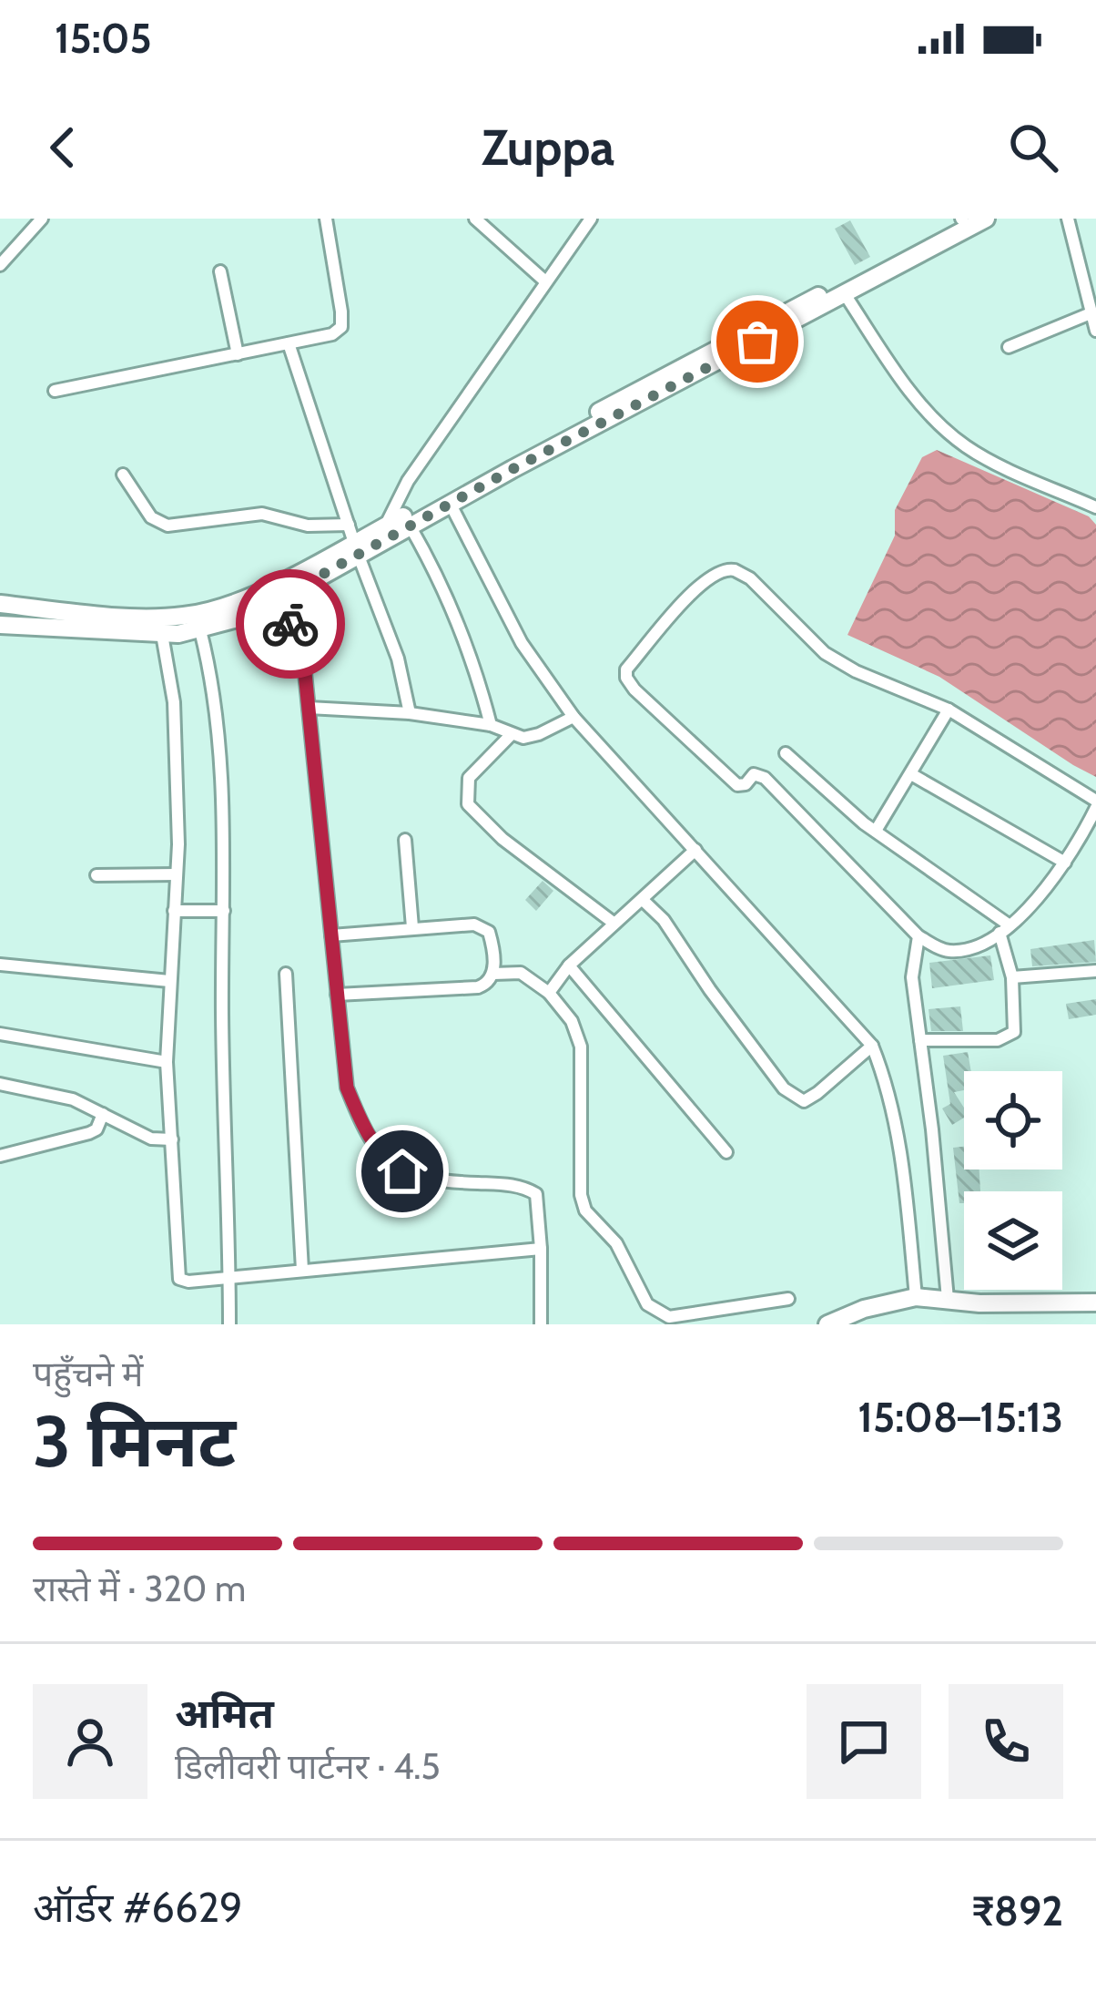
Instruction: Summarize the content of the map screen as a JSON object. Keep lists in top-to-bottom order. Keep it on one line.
{"page":{"status":"15:05","header":"Zuppa","heading":["3 मिनट","पहुँचने में","15:08–15:13"],"panel":["अमित","डिलीवरी पार्टनर · 4.5","ऑर्डर #6629","₹892"],"bar":"रास्ते में · 320 m"}}
